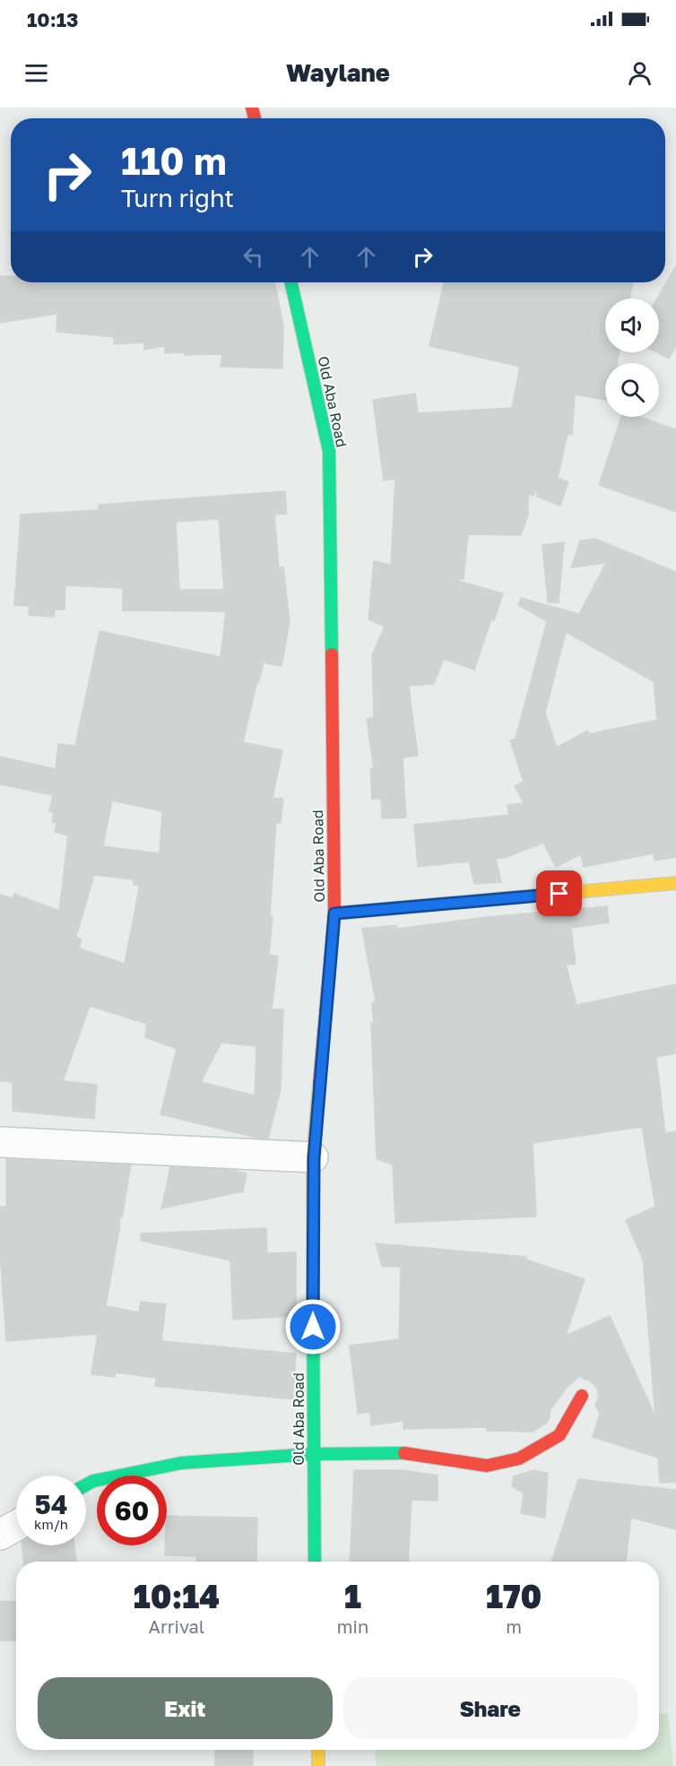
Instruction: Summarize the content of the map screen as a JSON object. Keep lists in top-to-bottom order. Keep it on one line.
{"streets":{"main road":["Old Aba Road"]},"page":{"status":"10:13","header":"Waylane","turn":["110 m","Turn right"],"speed":"54 km/h","limit":"60","eta":["10:14","Arrival","1","min","170","m"],"buttons":["Exit","Share"]}}
